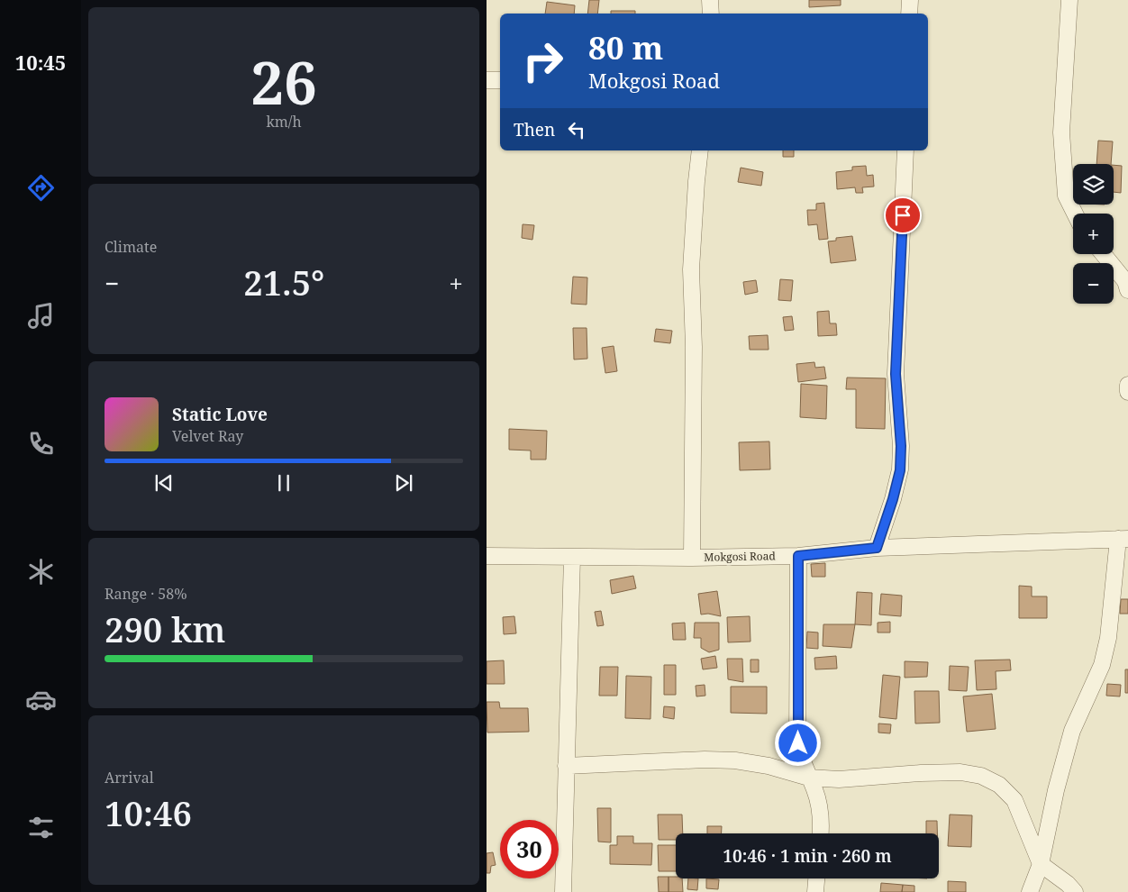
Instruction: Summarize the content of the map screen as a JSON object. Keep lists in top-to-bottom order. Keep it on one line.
{"streets":{"street":["Mokgosi Road"]},"page":{"tabs":"10:45","tile":[["26","km/h"],"Climate",["Range · 58%","290 km"],["Arrival","10:46"]],"turn":["80 m","Mokgosi Road"],"then":"Then","map_buttons":["+","−"],"heat":["−","21.5°","+"],"song":["Static Love","Velvet Ray"],"limit":"30","trip":"10:46 · 1 min · 260 m"}}
